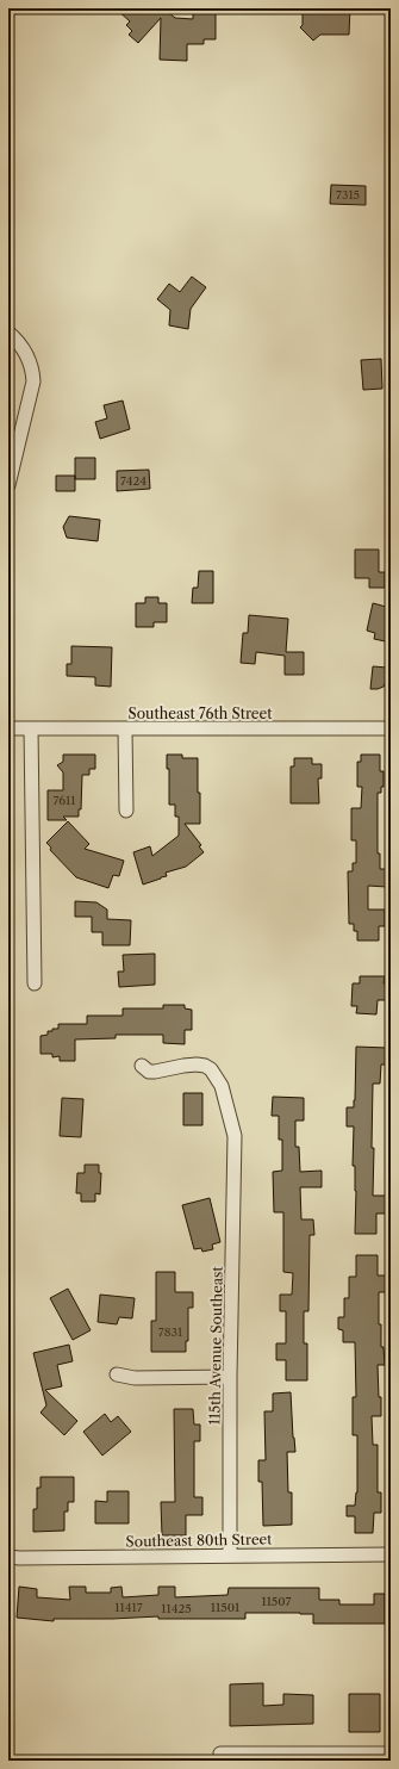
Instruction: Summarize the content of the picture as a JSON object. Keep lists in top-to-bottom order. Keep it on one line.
{"streets":{"street":["Southeast 76th Street","115th Avenue Southeast","Southeast 80th Street"]},"crossings":[["115th Avenue Southeast","Southeast 80th Street"]],"house_numbers":["7315","7424","7611","7831","11507","11417","11501","11425"]}
